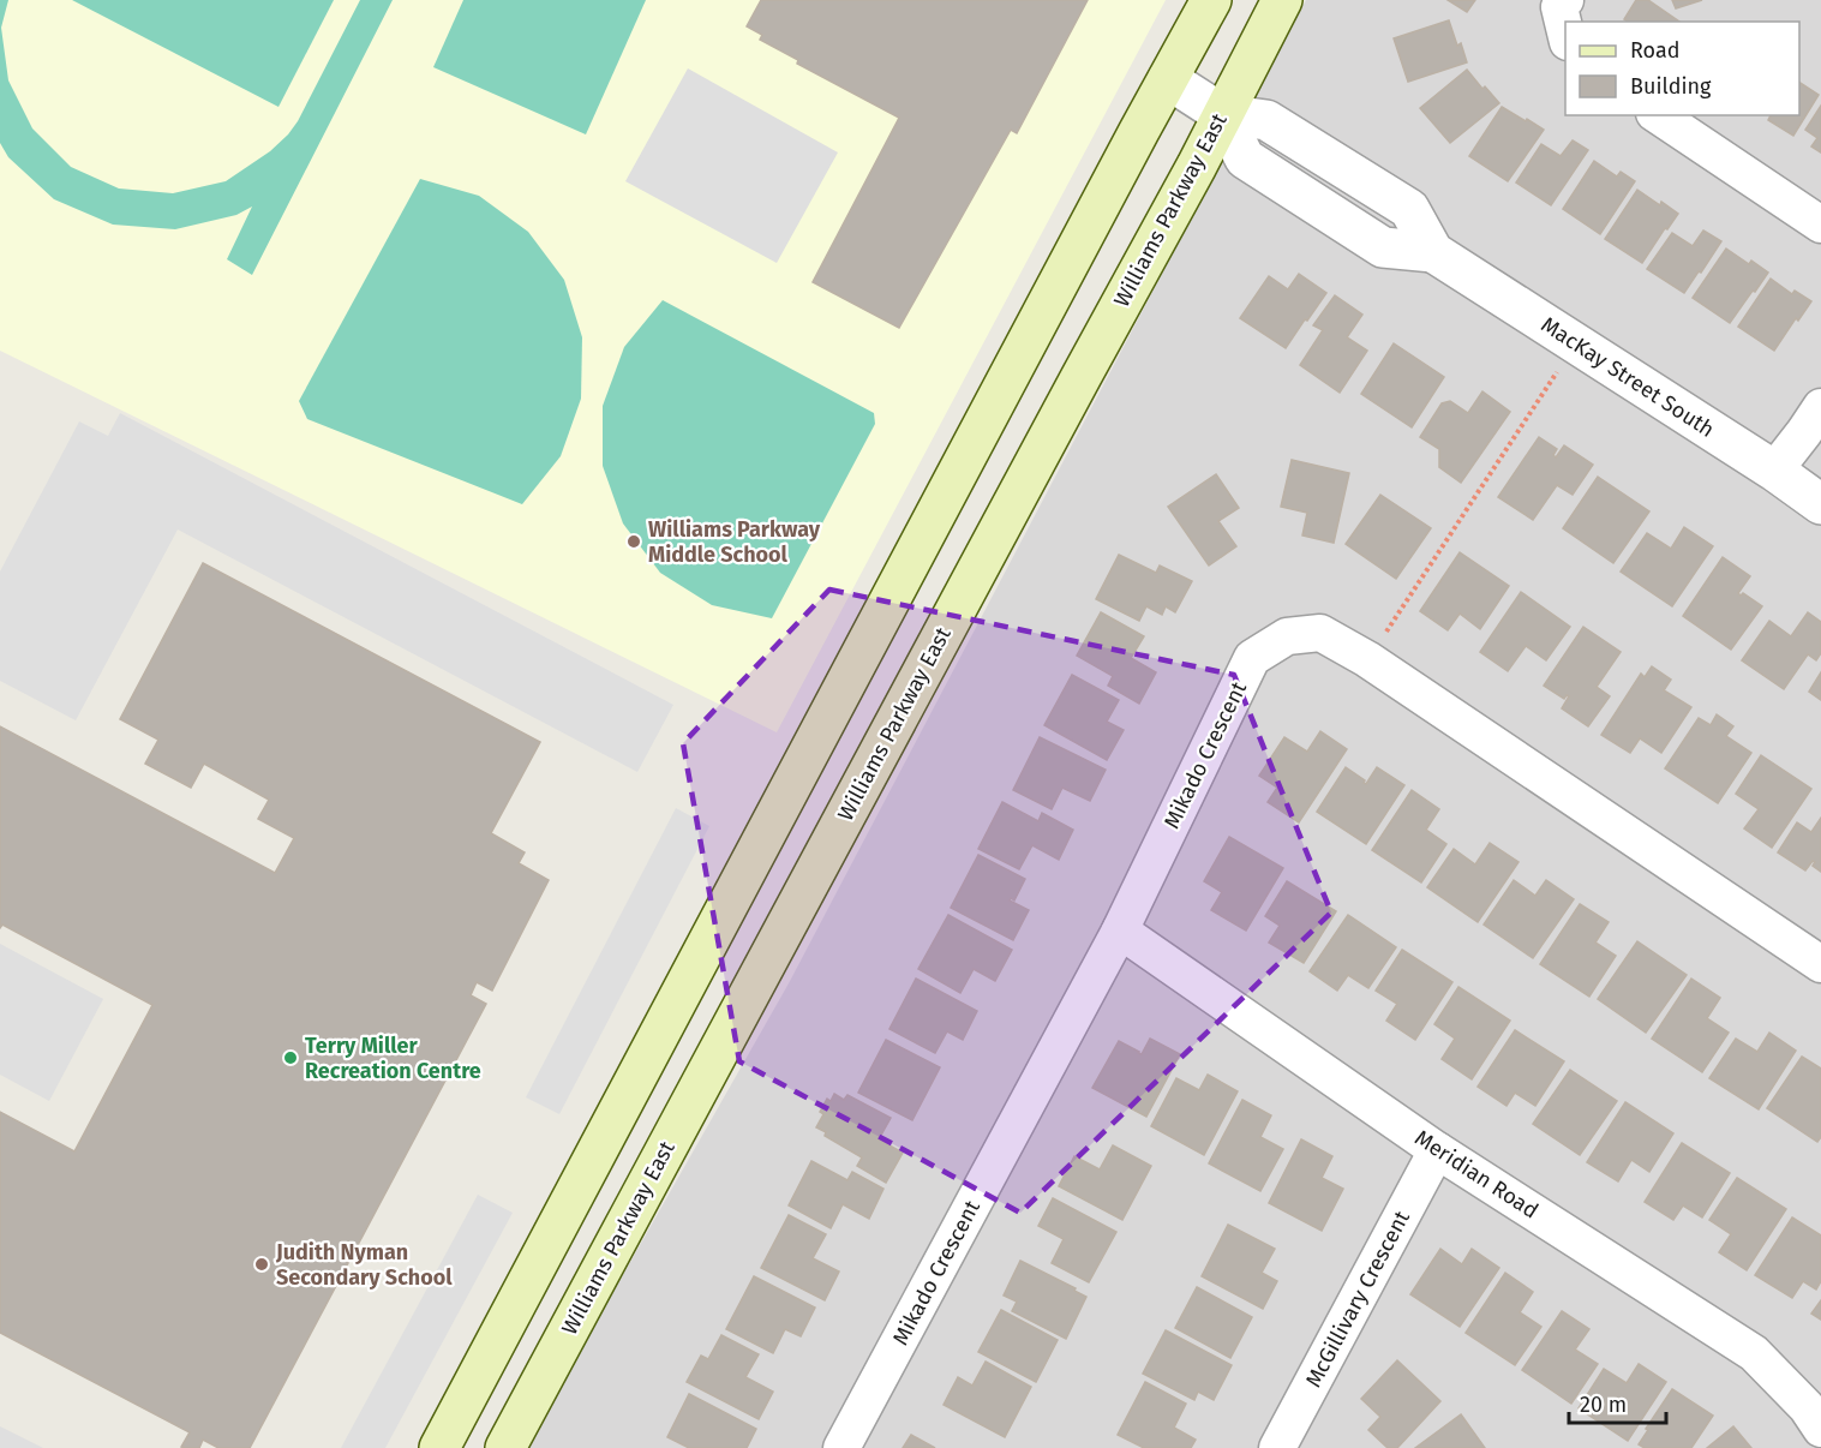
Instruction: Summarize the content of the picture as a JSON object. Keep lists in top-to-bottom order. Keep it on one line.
{"streets":{"main road":["Williams Parkway East"],"street":["MacKay Street South","Mikado Crescent","Meridian Road","McGillivary Crescent"]},"crossings":[["Williams Parkway East","MacKay Street South"],["Mikado Crescent","Meridian Road"],["Meridian Road","McGillivary Crescent"]],"places":["Williams Parkway Middle School","Terry Miller Recreation Centre","Judith Nyman Secondary School"],"legend":["Road","Building"],"scale_bar":"20 m"}
